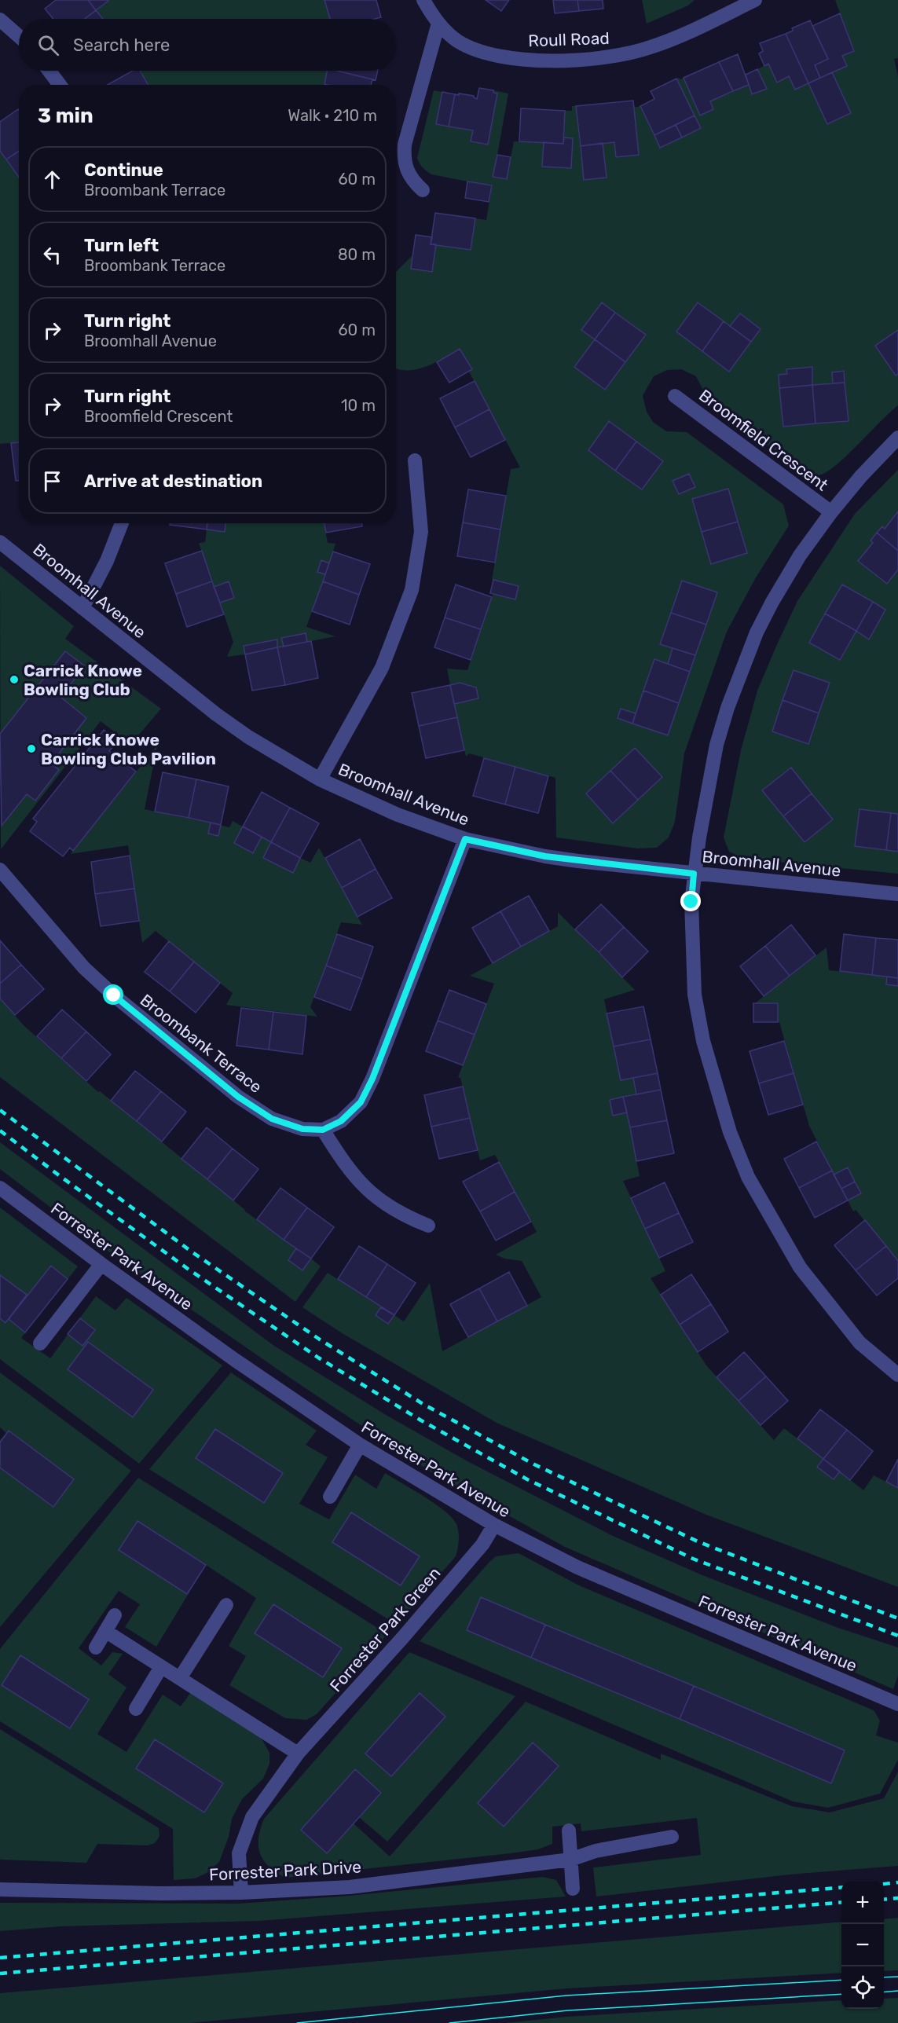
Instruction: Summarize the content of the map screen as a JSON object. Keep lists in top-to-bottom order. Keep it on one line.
{"streets":{"street":["Roull Road","Broomfield Crescent","Broomhall Avenue","Broombank Terrace","Forrester Park Avenue","Forrester Park Green","Forrester Park Drive"]},"crossings":[["Broomfield Crescent","Broomhall Avenue"],["Forrester Park Avenue","Forrester Park Green"],["Forrester Park Green","Forrester Park Drive"]],"places":["Carrick Knowe Bowling Club","Carrick Knowe Bowling Club Pavilion"],"page":{"search":"Search here","heading":["3 min","Walk · 210 m"],"list":[["Continue","Broombank Terrace","60 m"],["Turn left","Broombank Terrace","80 m"],["Turn right","Broomhall Avenue","60 m"],["Turn right","Broomfield Crescent","10 m"],"Arrive at destination"],"map_buttons":["+","−"]}}
